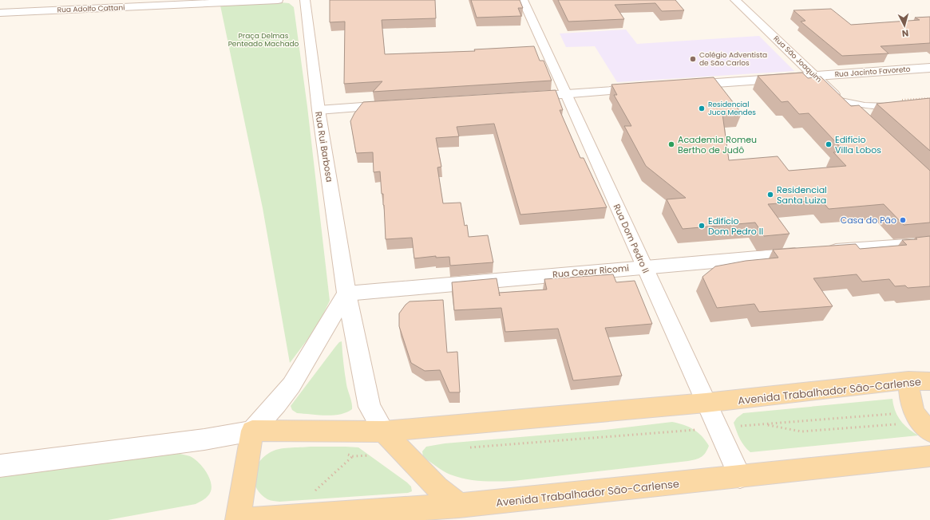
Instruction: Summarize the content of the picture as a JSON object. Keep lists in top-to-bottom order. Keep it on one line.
{"streets":{"main road":["Avenida Trabalhador São-Carlense"],"street":["Rua Adolfo Cattani","Rua São Joaquim","Rua Jacinto Favoreto","Rua Rui Barbosa","Rua Dom Pedro II","Rua Cezar Ricomi"]},"crossings":[["Rua São Joaquim","Rua Jacinto Favoreto"],["Rua Rui Barbosa","Rua Cezar Ricomi"],["Rua Rui Barbosa","Avenida Trabalhador São-Carlense"],["Rua Dom Pedro II","Rua Cezar Ricomi"],["Rua Dom Pedro II","Avenida Trabalhador São-Carlense"]],"parks":["Praça Delmas Penteado Machado"],"places":["Colégio Adventista de São Carlos","Residencial Juca Mendes","Academia Romeu Bertho de Judô","Edifício Villa Lobos","Residencial Santa Luiza","Casa do Pão","Edifício Dom Pedro II"],"north":"bottom"}
